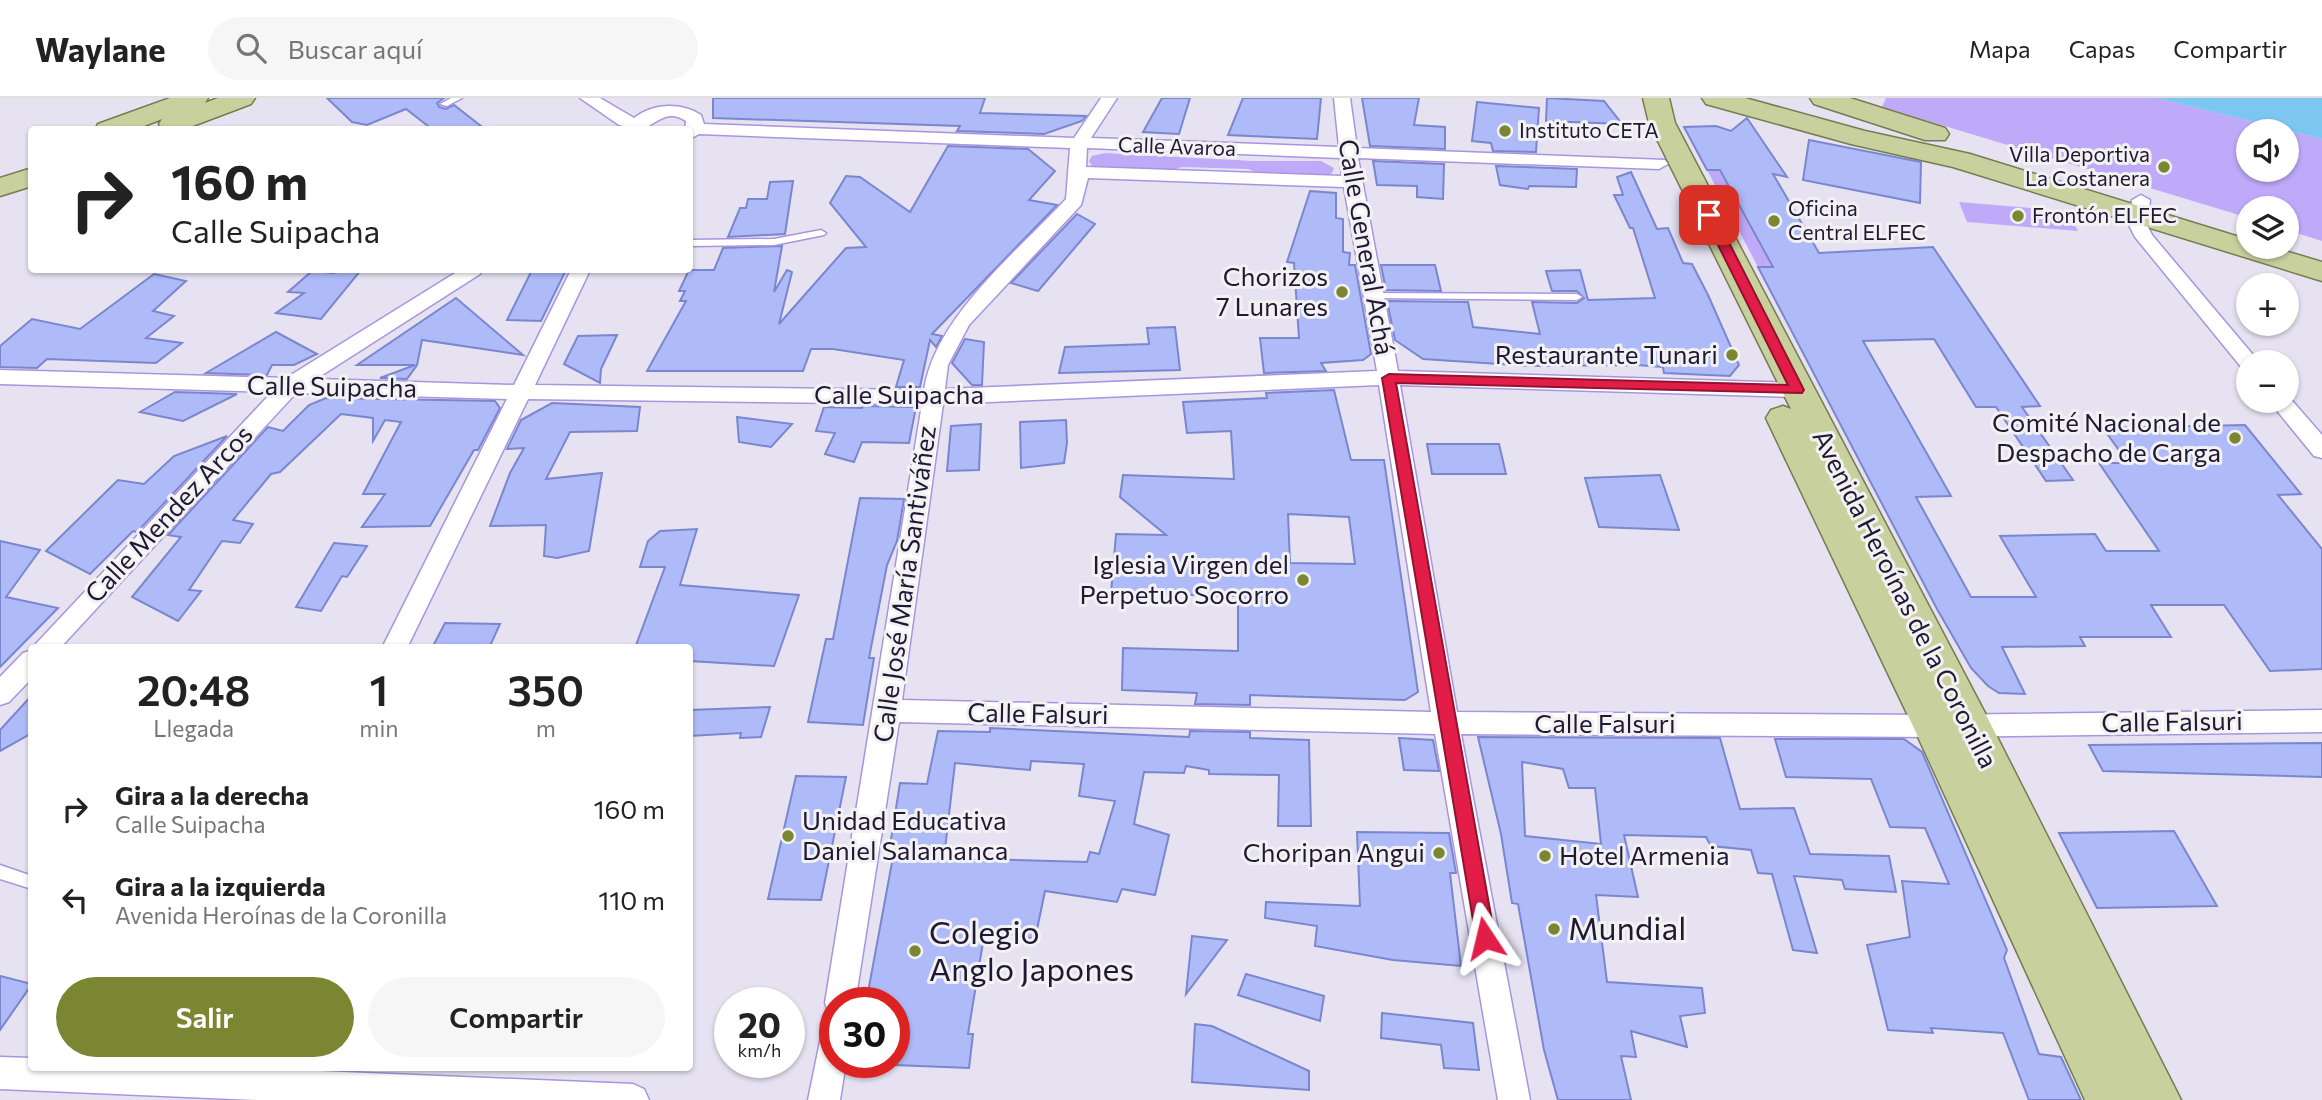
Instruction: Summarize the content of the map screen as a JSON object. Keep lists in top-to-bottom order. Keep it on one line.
{"streets":{"main road":["Avenida Heroínas de la Coronilla"],"street":["Calle Avaroa","Calle General Achá","Calle Suipacha","Calle Mendez Arcos","Calle José María Santiváñez","Calle Falsuri"]},"crossings":[["Calle Avaroa","Calle General Achá"],["Calle Avaroa","Calle José María Santiváñez"],["Calle Avaroa","Avenida Heroínas de la Coronilla"],["Calle General Achá","Calle Suipacha"],["Calle General Achá","Calle Falsuri"],["Calle Suipacha","Calle Mendez Arcos"],["Calle Suipacha","Calle José María Santiváñez"],["Calle Suipacha","Avenida Heroínas de la Coronilla"],["Calle José María Santiváñez","Calle Falsuri"],["Avenida Heroínas de la Coronilla","Calle Falsuri"]],"places":["Instituto CETA","Villa Deportiva La Costanera","Frontón ELFEC","Oficina Central ELFEC","Chorizos 7 Lunares","Restaurante Tunari","Comité Nacional de Despacho de Carga","Iglesia Virgen del Perpetuo Socorro","Unidad Educativa Daniel Salamanca","Choripan Angui","Hotel Armenia","Mundial","Colegio Anglo Japones"],"page":{"header":"Waylane","search":"Buscar aquí","nav":["Mapa","Capas","Compartir"],"map_buttons":["+","−"],"turn":["160 m","Calle Suipacha"],"eta":["20:48","Llegada","1","min","350","m"],"list":[{"name":"Gira a la derecha","note":"Calle Suipacha","value":"160 m"},{"name":"Gira a la izquierda","note":"Avenida Heroínas de la Coronilla","value":"110 m"}],"buttons":["Salir","Compartir"],"speed":"20 km/h","limit":"30"}}
